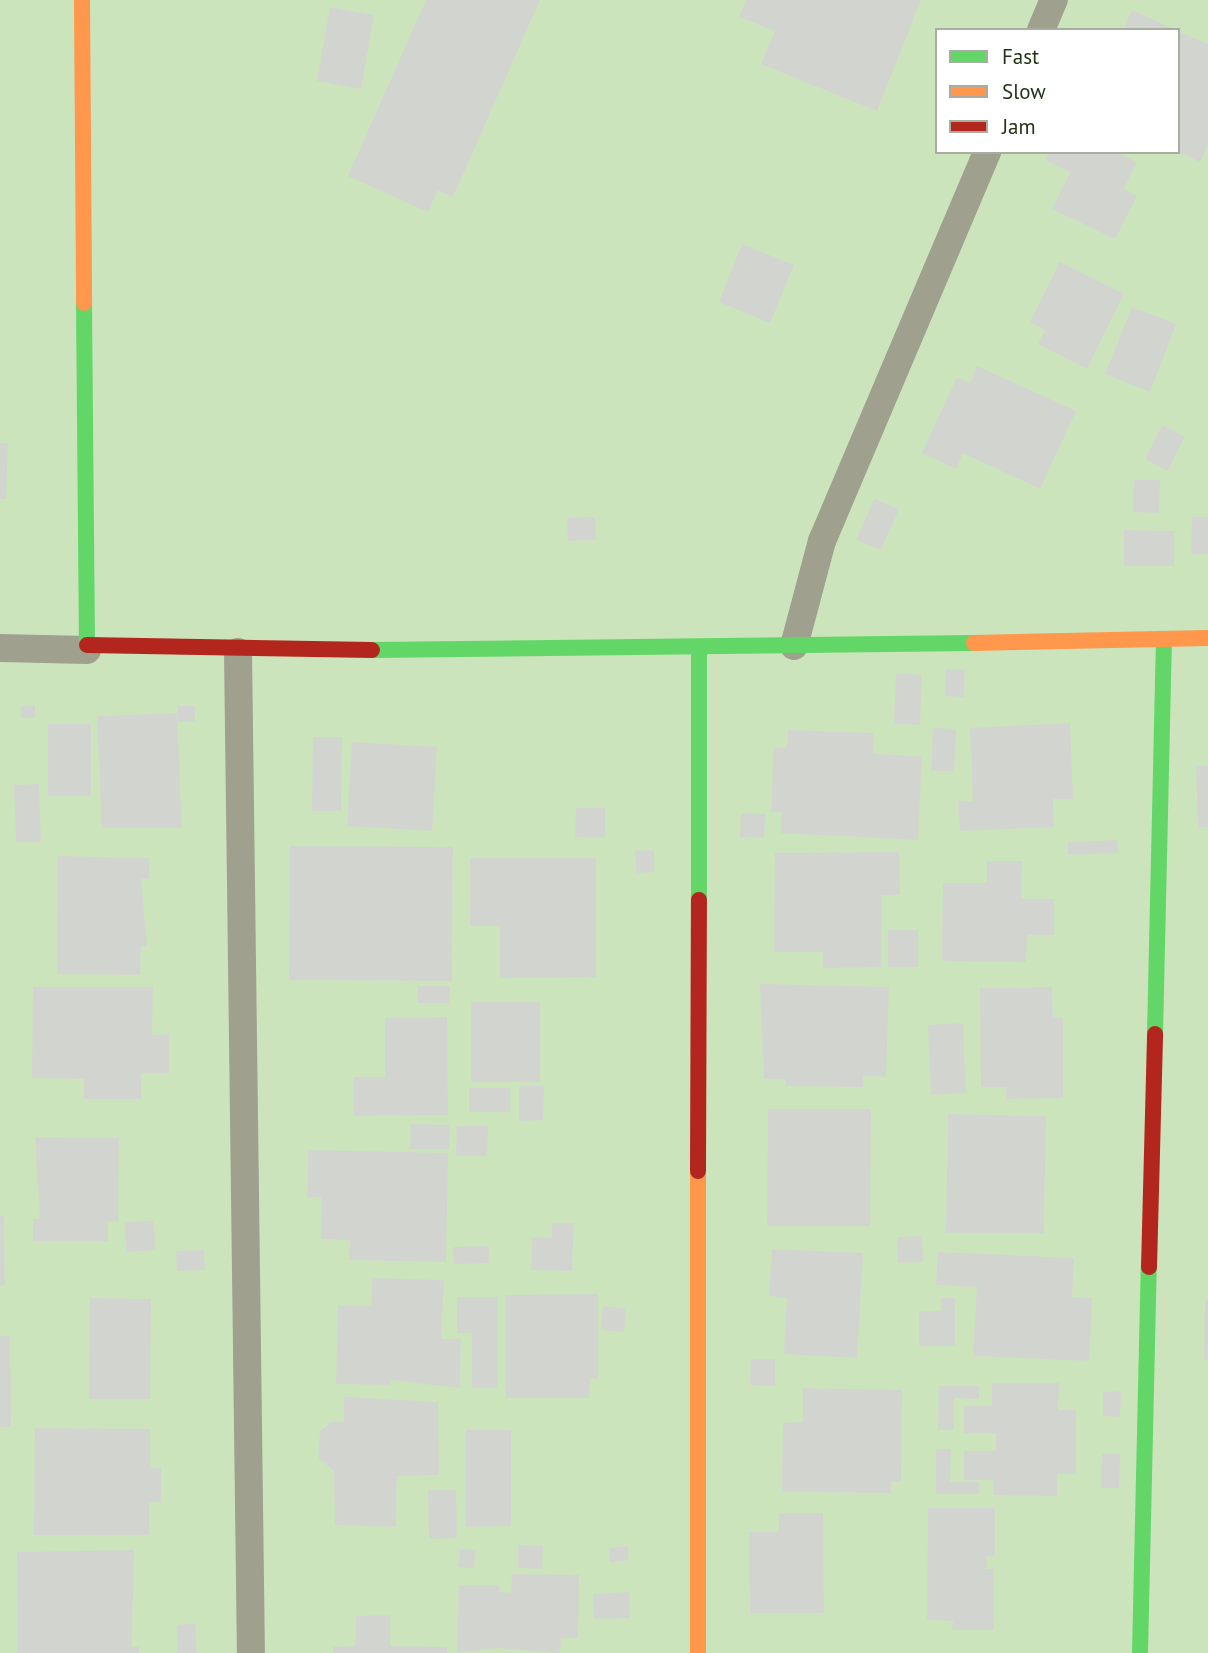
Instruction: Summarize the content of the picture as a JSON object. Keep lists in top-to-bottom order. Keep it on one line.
{"legend":["Fast","Slow","Jam"]}
